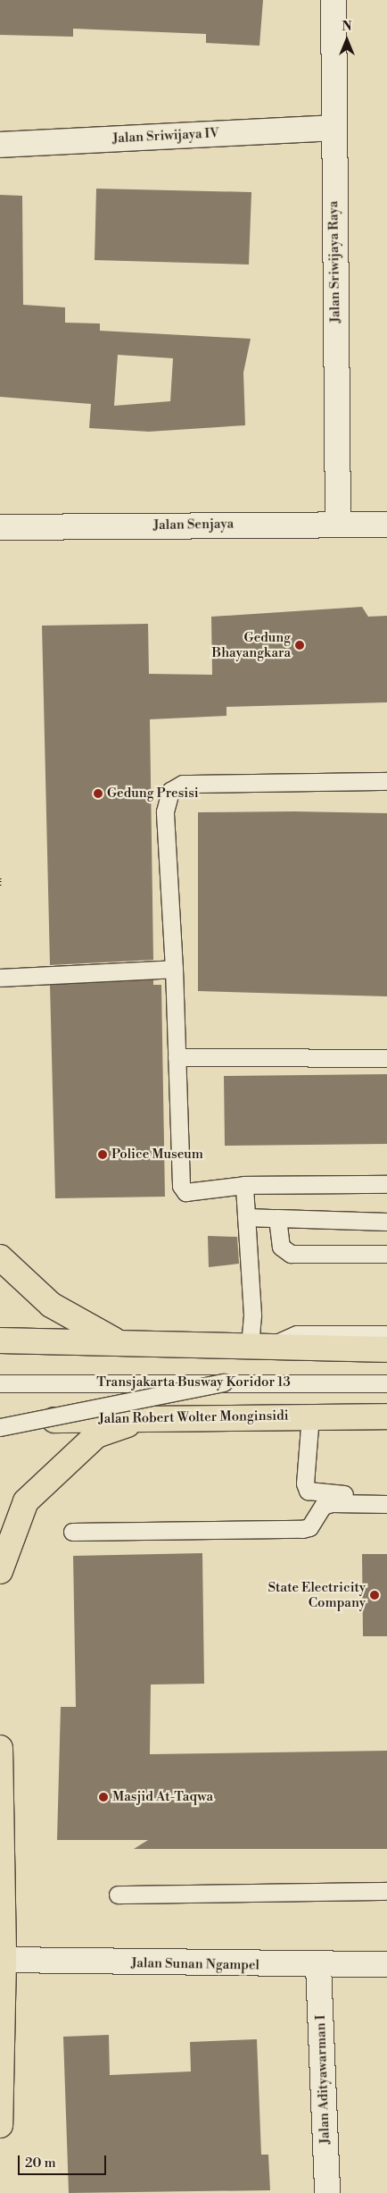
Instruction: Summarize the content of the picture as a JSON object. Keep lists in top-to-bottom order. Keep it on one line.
{"streets":{"main road":["Jalan Robert Wolter Monginsidi"],"street":["Jalan Sriwijaya IV","Jalan Sriwijaya Raya","Jalan Senjaya","Jalan Sunan Ngampel","Jalan Adityawarman I"],"lane":["Transjakarta Busway Koridor 13"]},"crossings":[["Jalan Sriwijaya IV","Jalan Sriwijaya Raya"],["Jalan Sriwijaya Raya","Jalan Senjaya"],["Jalan Sunan Ngampel","Jalan Adityawarman I"]],"places":["Gedung Bhayangkara","Gedung Presisi","Police Museum","State Electricity Company","Masjid At-Taqwa"],"scale_bar":"20 m","north":"top"}
